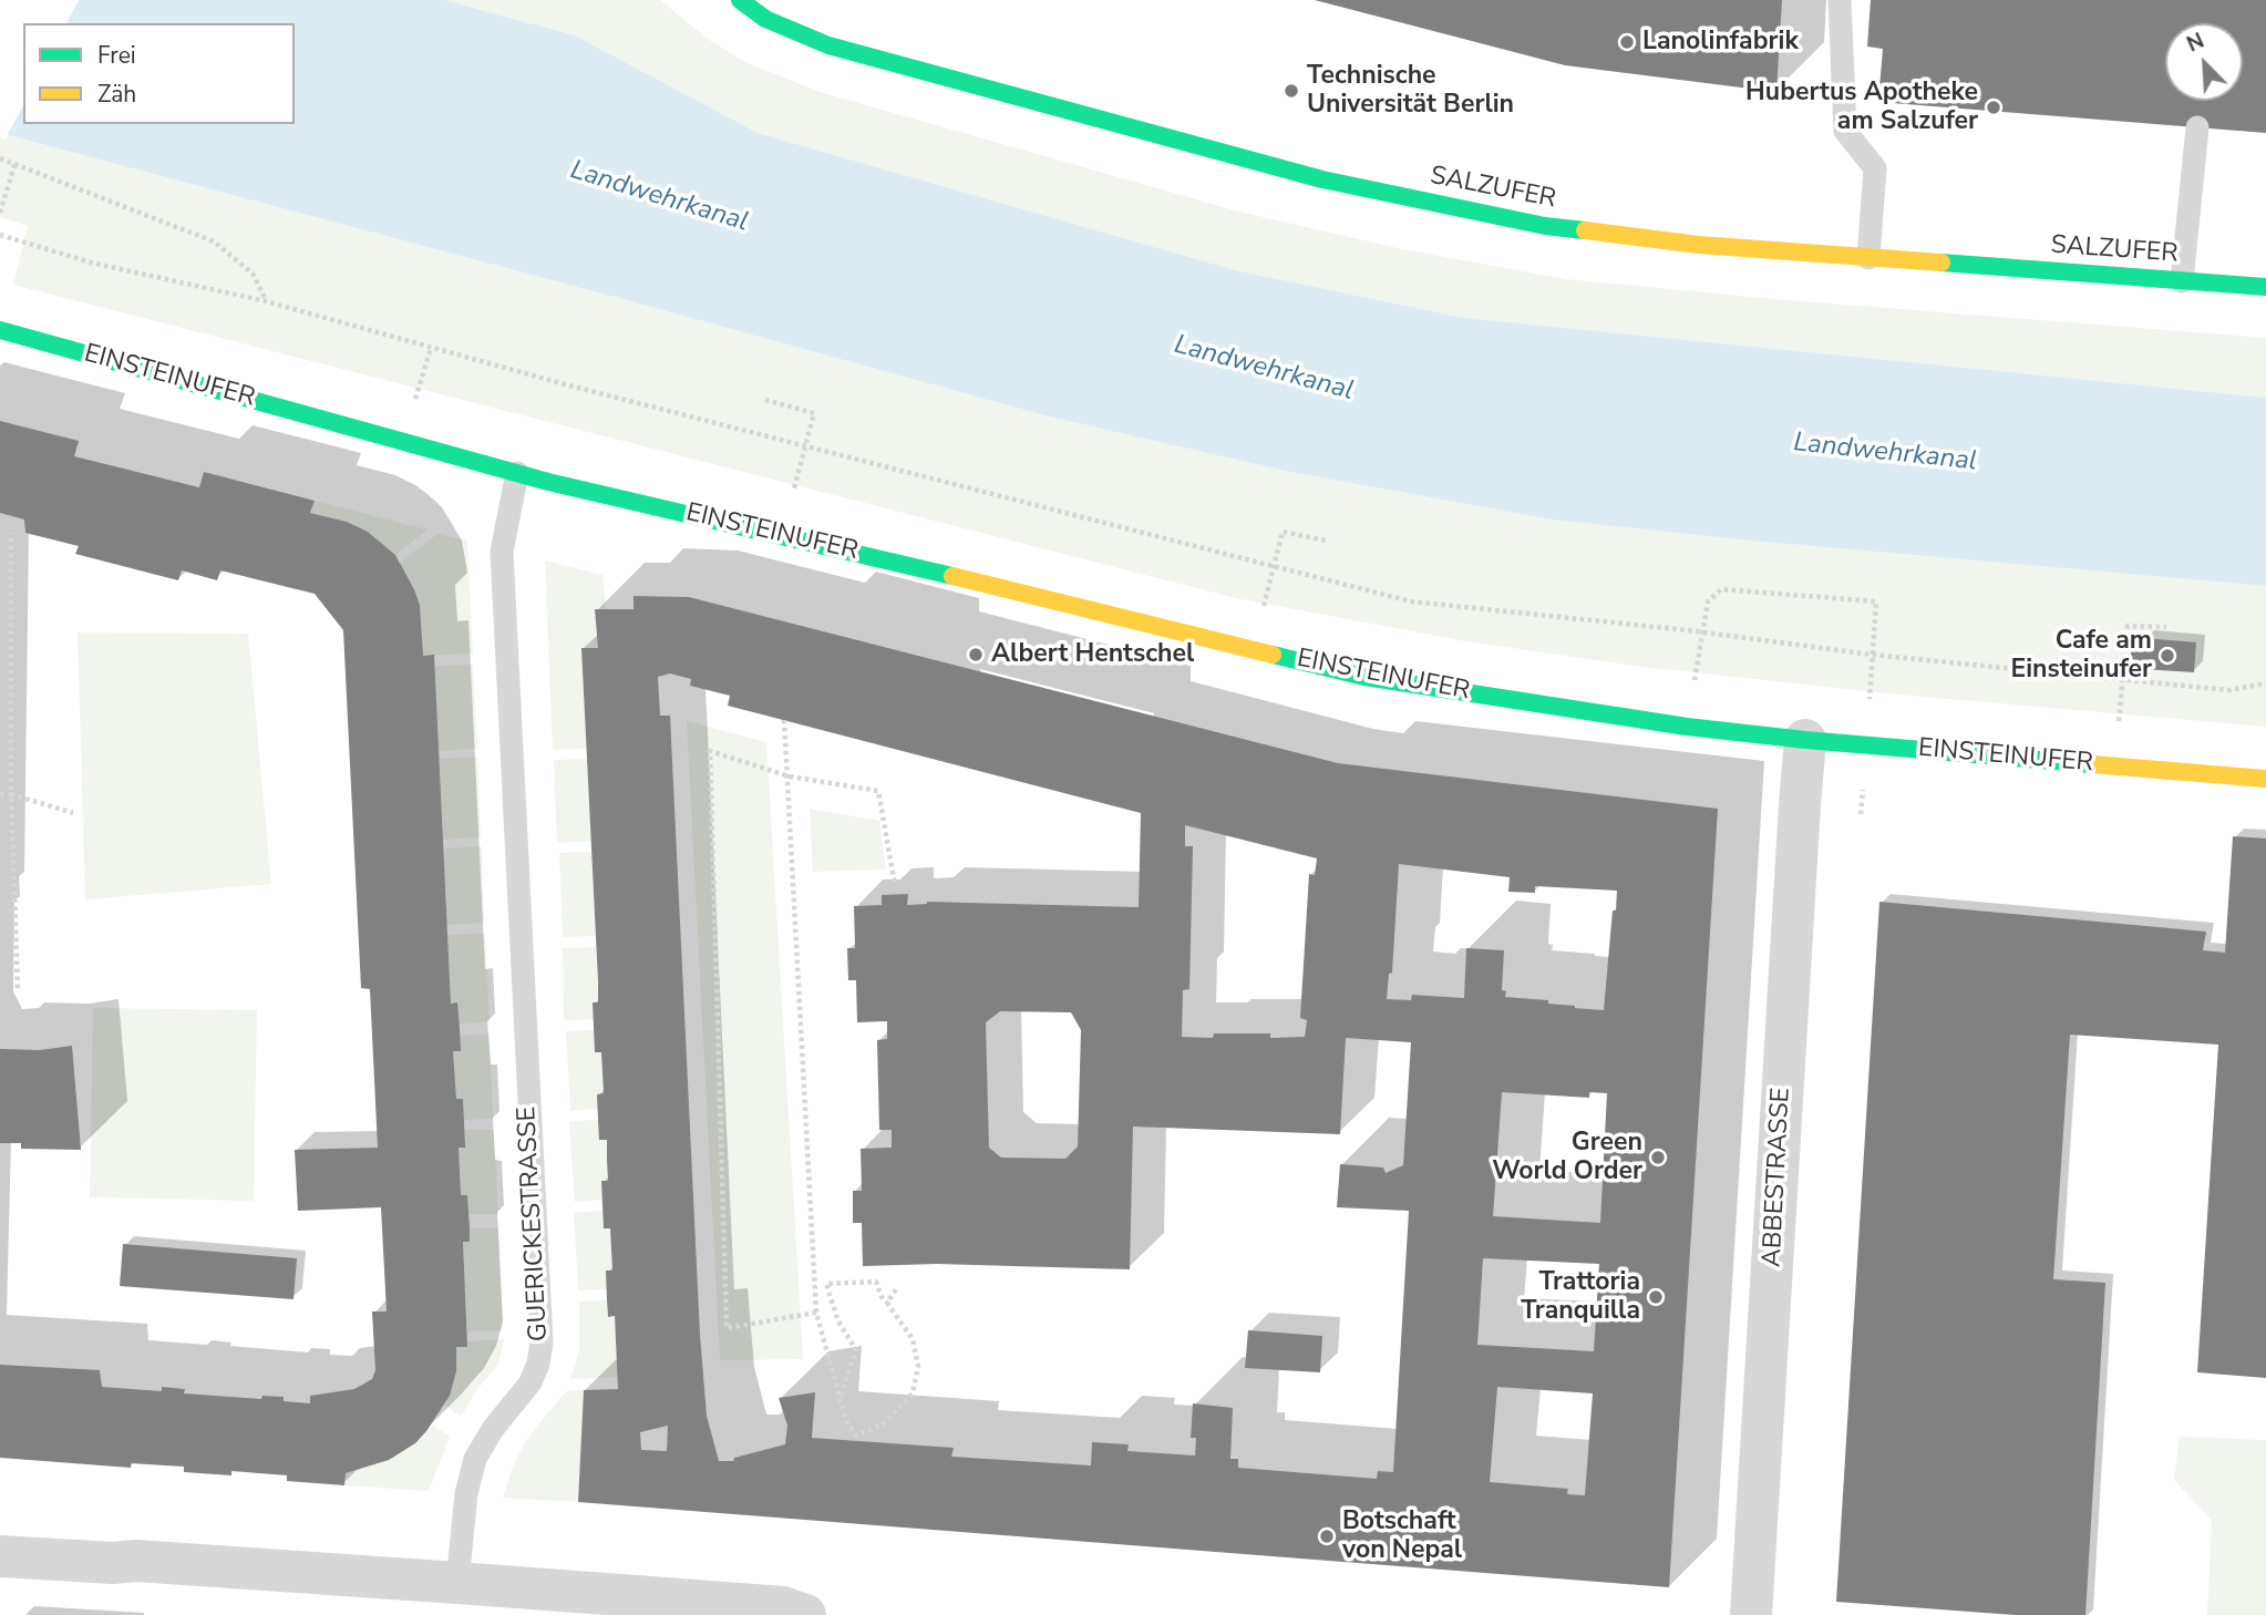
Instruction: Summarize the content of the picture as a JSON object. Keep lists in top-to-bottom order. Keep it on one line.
{"streets":{"street":["SALZUFER","EINSTEINUFER","ABBESTRASSE"],"lane":["GUERICKESTRASSE"]},"crossings":[["EINSTEINUFER","ABBESTRASSE"],["EINSTEINUFER","GUERICKESTRASSE"]],"water":["Landwehrkanal"],"places":["Lanolinfabrik","Technische Universität Berlin","Hubertus Apotheke am Salzufer","Albert Hentschel","Cafe am Einsteinufer","Green World Order","Trattoria Tranquilla","Botschaft von Nepal"],"legend":["Frei","Zäh"],"north":"top left"}
